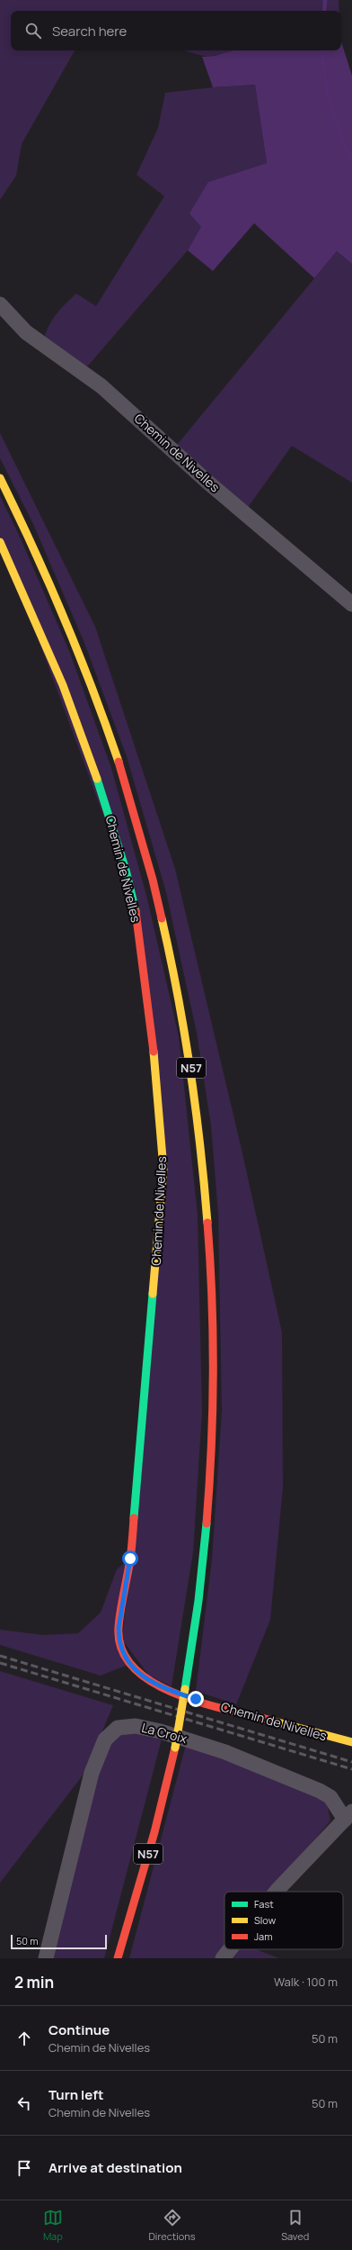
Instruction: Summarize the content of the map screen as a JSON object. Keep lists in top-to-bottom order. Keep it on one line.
{"streets":{"main road":["Chemin de Nivelles","N57"],"street":["La Croix"]},"legend":["Fast","Slow","Jam"],"scale_bar":"50 m","page":{"search":"Search here","scale":"50 m","heading":["2 min","Walk · 100 m"],"list":[["Continue","Chemin de Nivelles","50 m"],["Turn left","Chemin de Nivelles","50 m"],"Arrive at destination"],"nav":["Map","Directions","Saved"]}}
